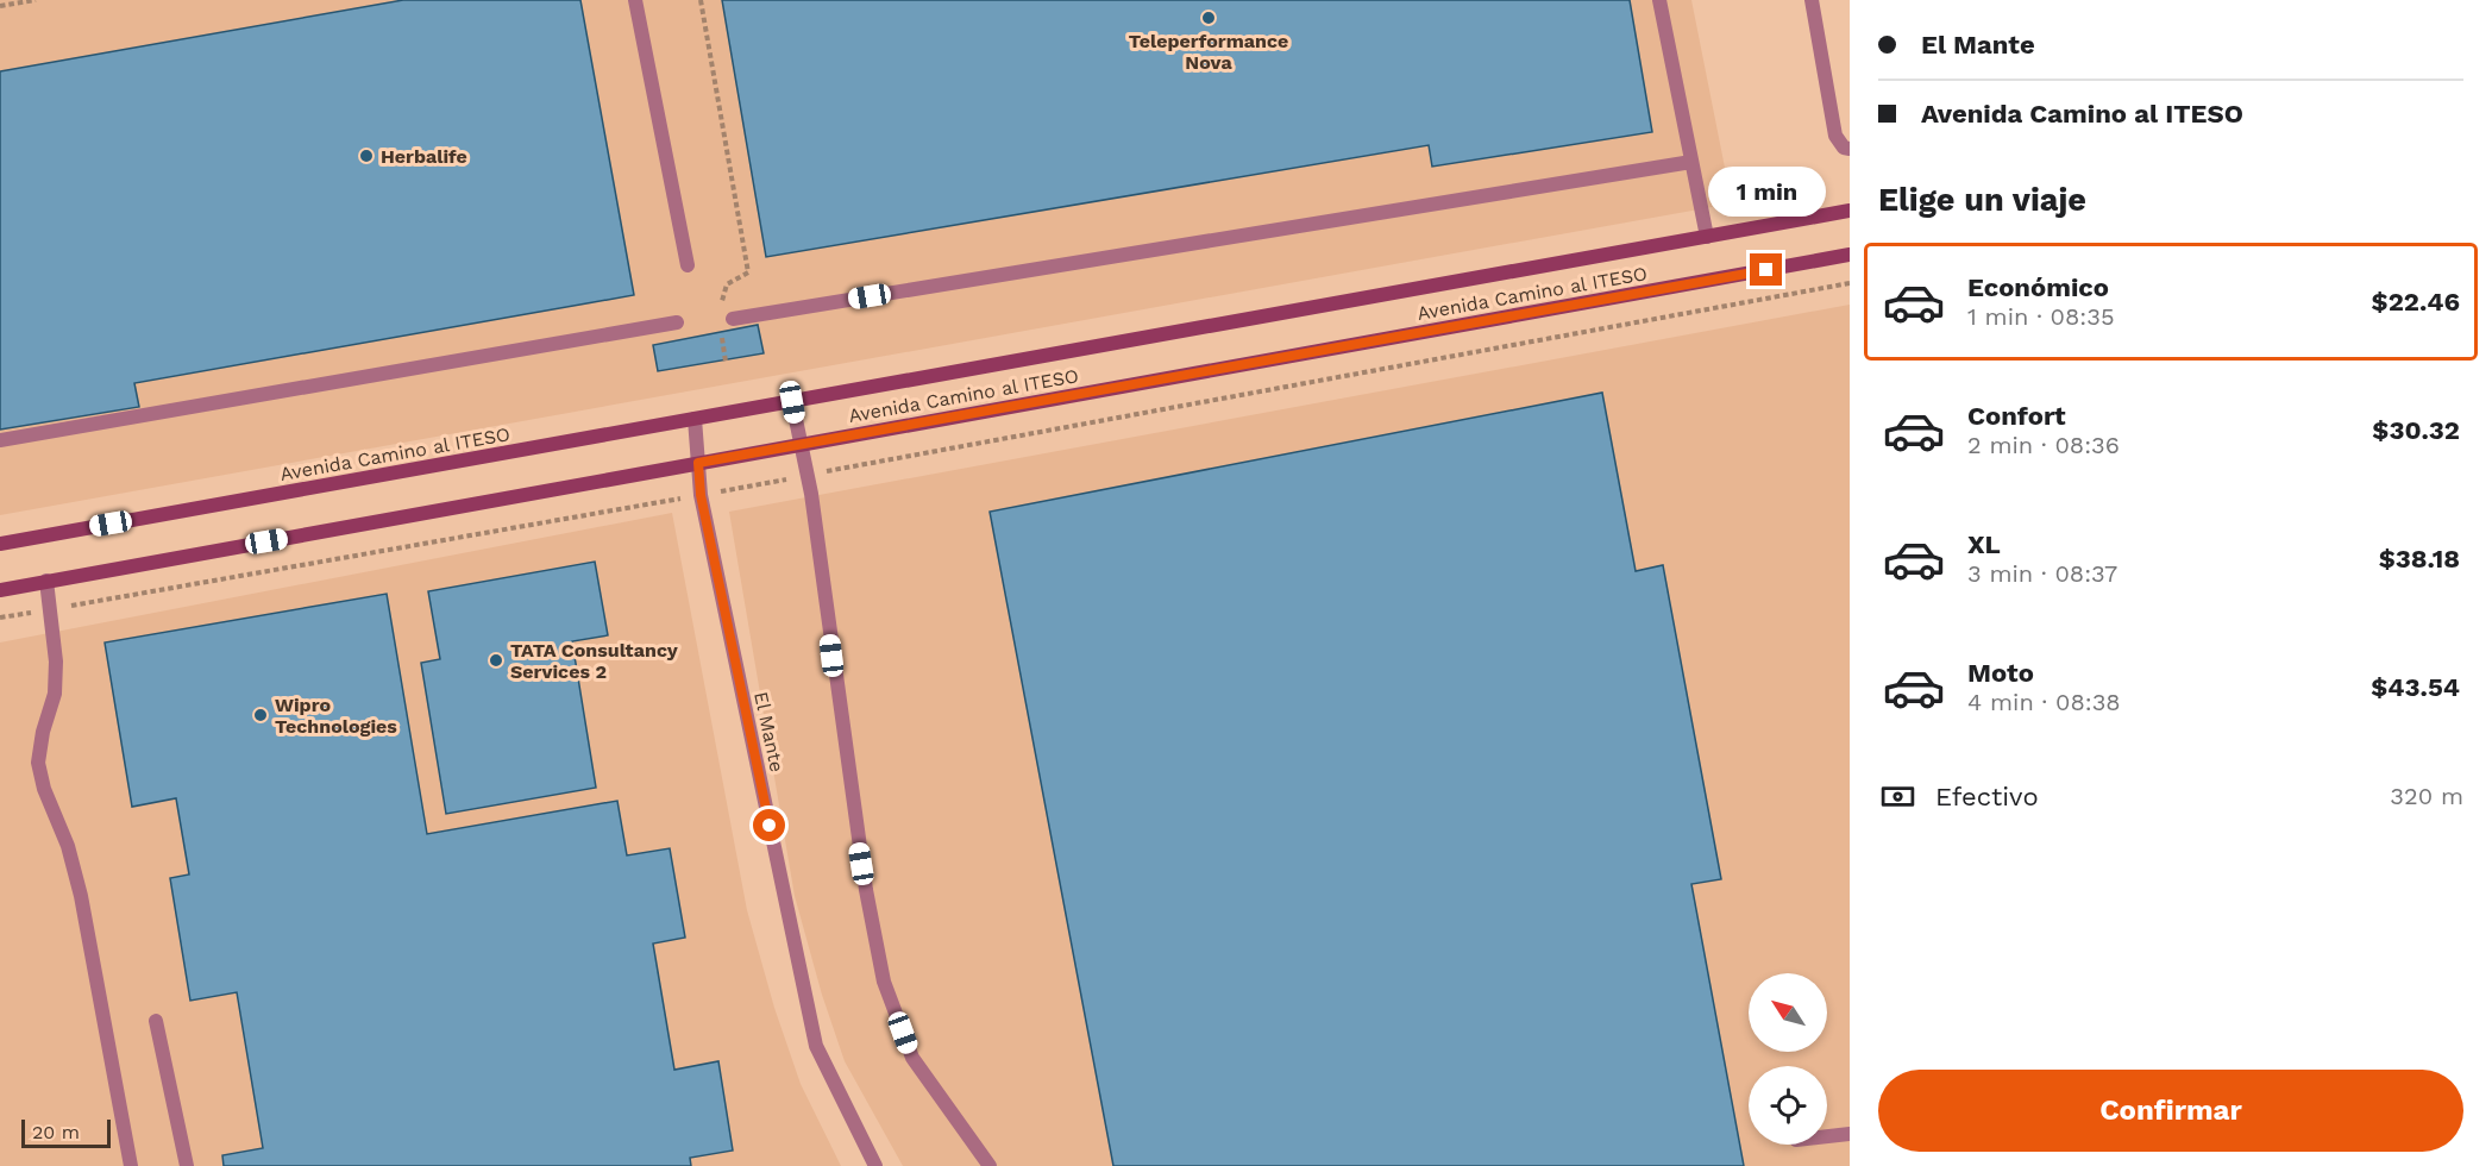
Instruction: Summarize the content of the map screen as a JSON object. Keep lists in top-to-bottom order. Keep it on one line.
{"streets":{"main road":["Avenida Camino al ITESO"],"street":["El Mante"]},"crossings":[["Avenida Camino al ITESO","El Mante"]],"places":["Teleperformance Nova","Herbalife","TATA Consultancy Services 2","Wipro Technologies"],"scale_bar":"20 m","north":"top left","page":{"banner":["El Mante","Avenida Camino al ITESO"],"heading":"Elige un viaje","bubble":"1 min","list":[{"name":"Económico","note":"1 min · 08:35","value":"$22.46"},{"name":"Confort","note":"2 min · 08:36","value":"$30.32"},{"name":"XL","note":"3 min · 08:37","value":"$38.18"},{"name":"Moto","note":"4 min · 08:38","value":"$43.54"}],"pay":["Efectivo","320 m"],"buttons":"Confirmar","scale":"20 m"}}
